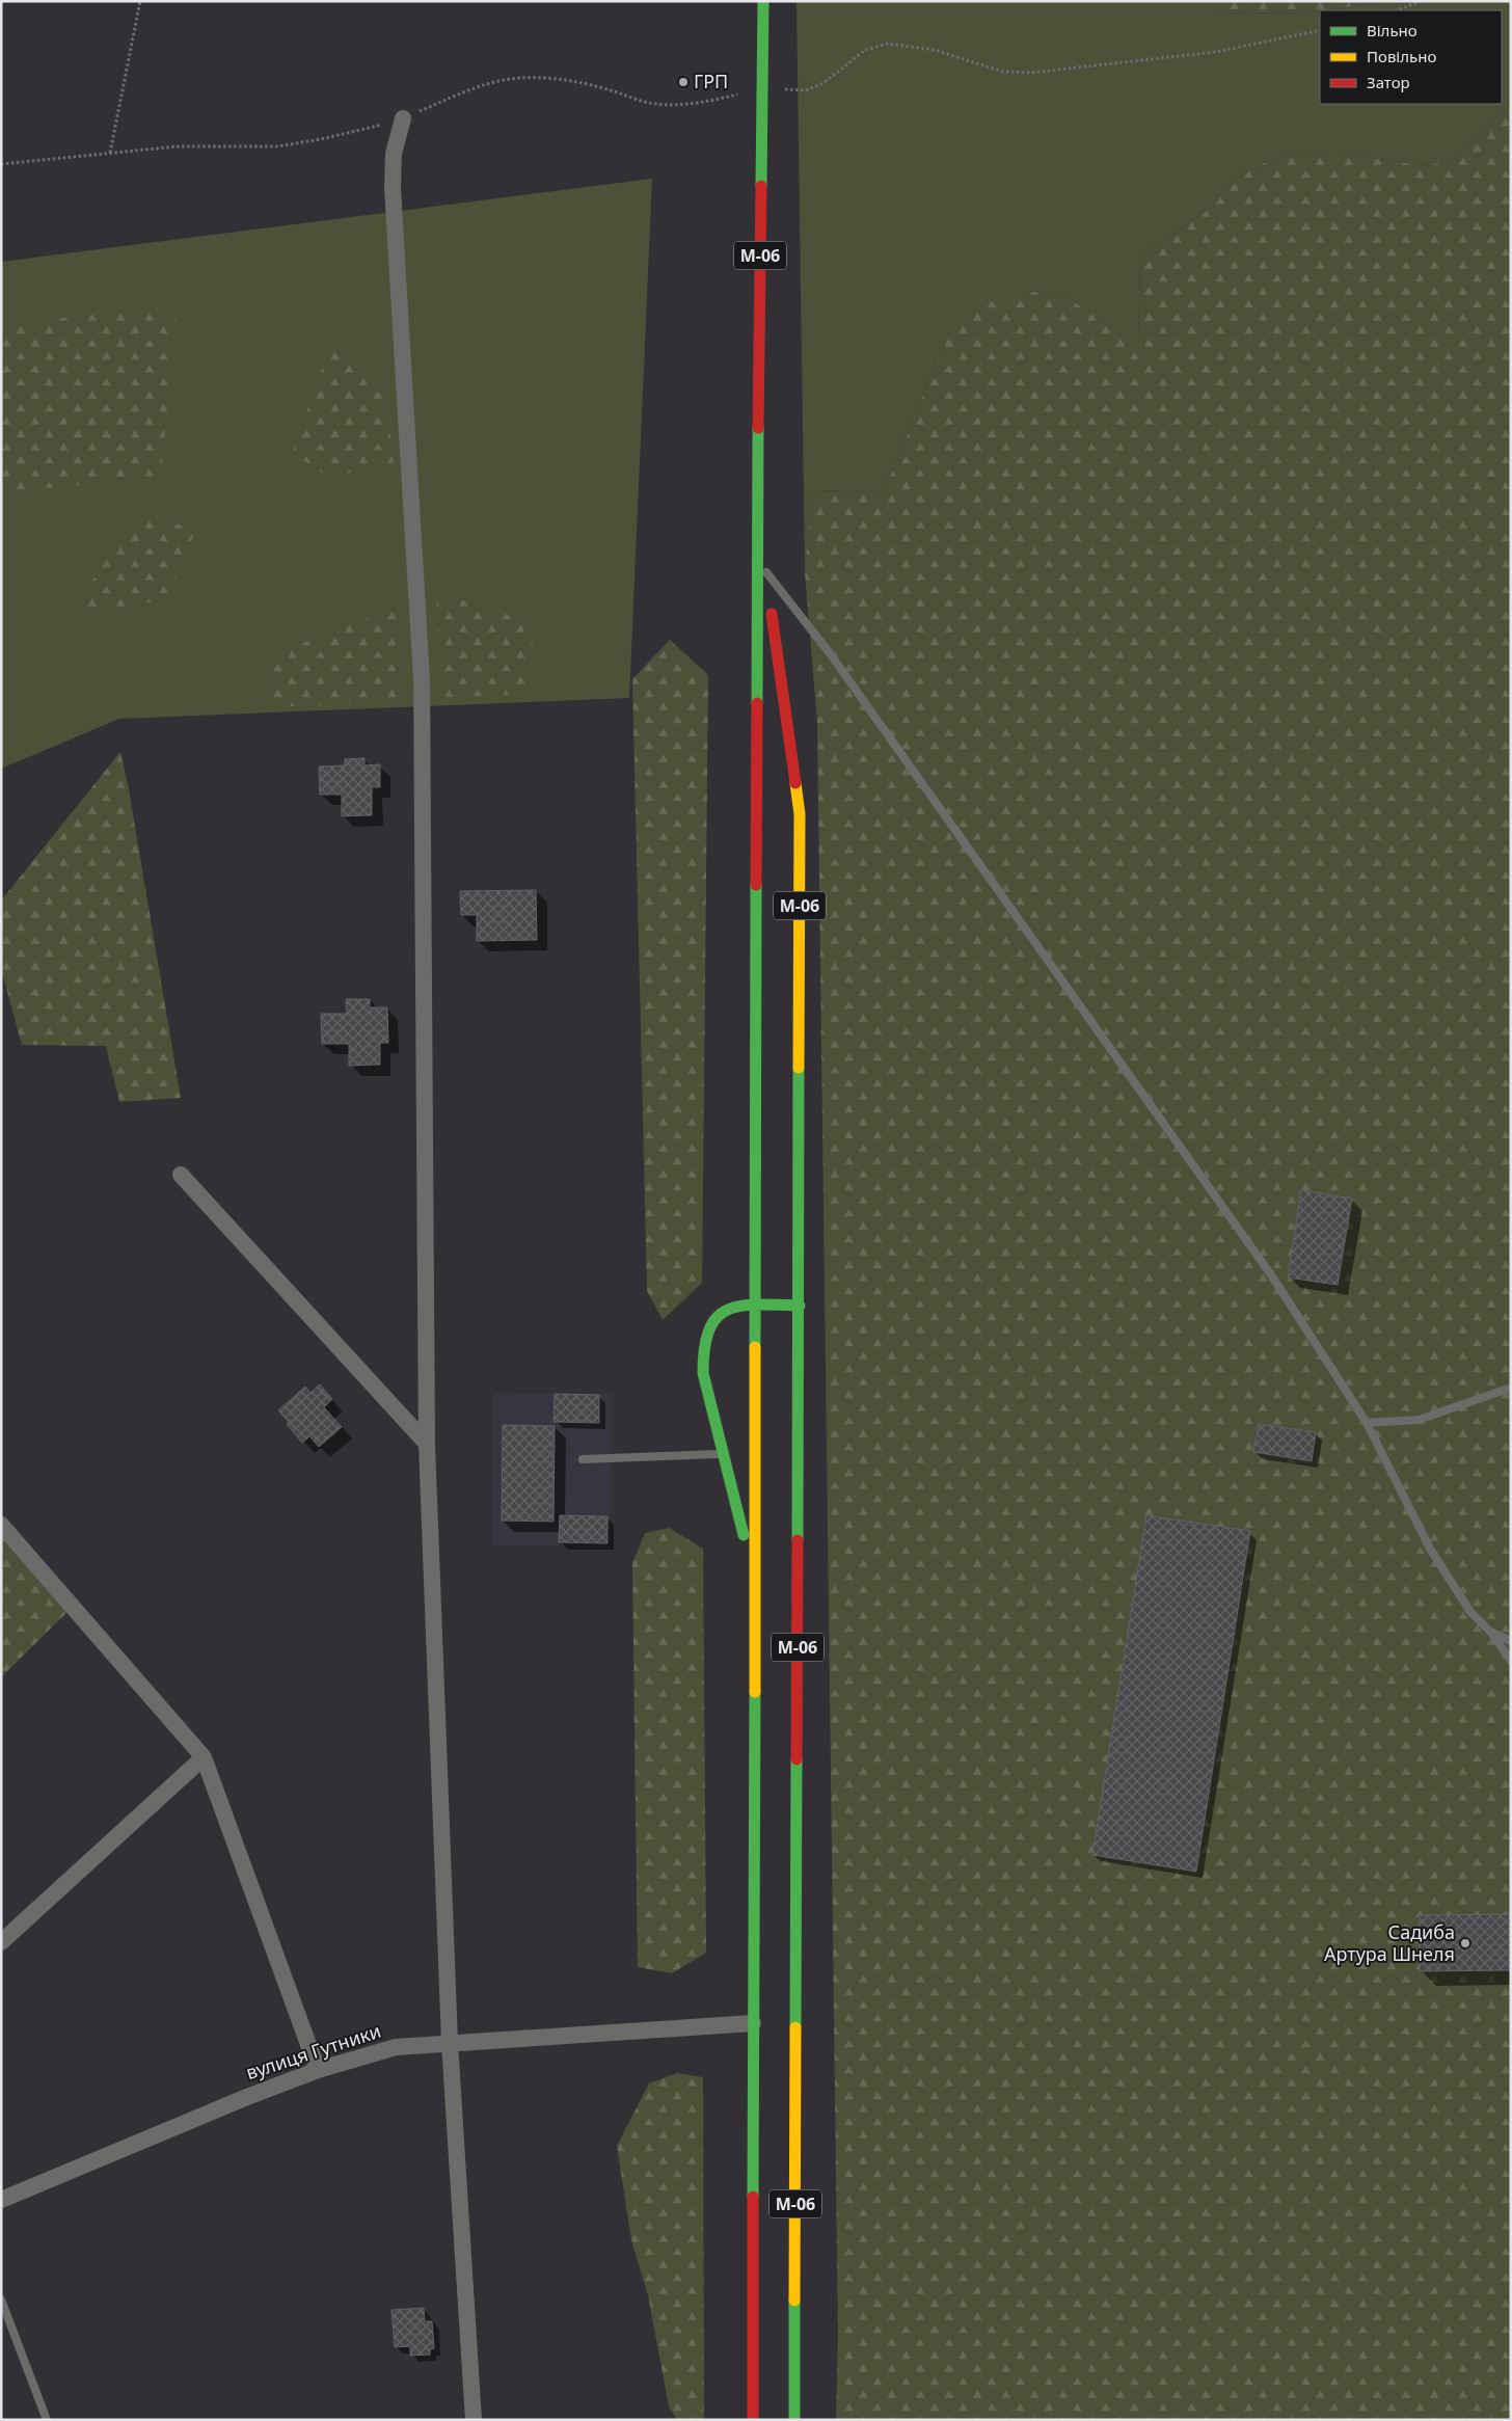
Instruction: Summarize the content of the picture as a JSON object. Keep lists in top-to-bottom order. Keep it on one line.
{"streets":{"highway":["М-06"],"street":["вулиця Гутники"]},"crossings":[["М-06","вулиця Гутники"]],"places":["ГРП","Садиба Артура Шнеля"],"legend":["Вільно","Повільно","Затор"]}
